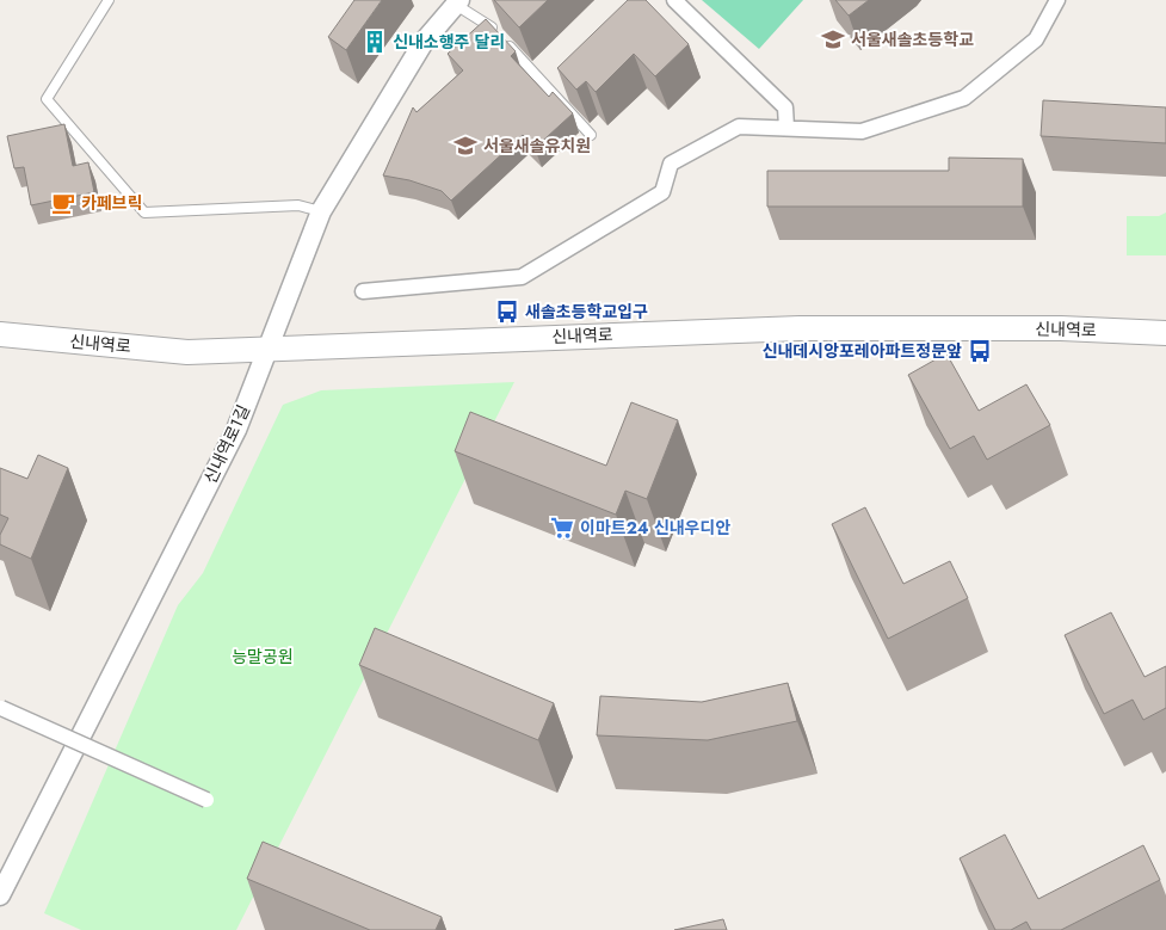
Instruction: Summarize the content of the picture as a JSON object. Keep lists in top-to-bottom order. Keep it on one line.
{"streets":{"street":["신내역로","신내역로1길"]},"crossings":[["신내역로","신내역로1길"]],"parks":["능말공원"],"places":{"school or university":["서울새솔초등학교","서울새솔유치원"],"building":["신내소행주 달리"],"cafe":["카페브릭"],"bus stop":["새솔초등학교입구","신내데시앙포레아파트정문앞"],"supermarket":["이마트24 신내우디안"]}}
